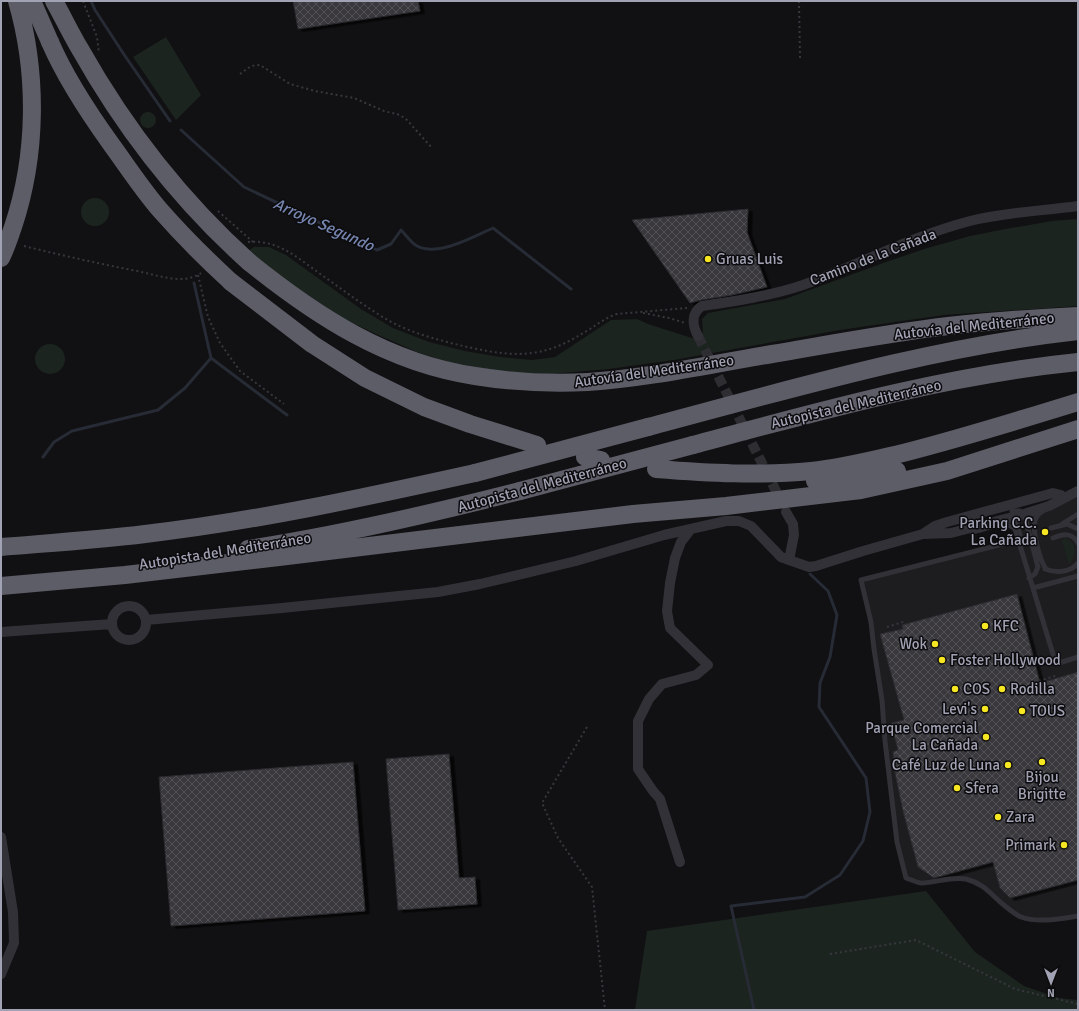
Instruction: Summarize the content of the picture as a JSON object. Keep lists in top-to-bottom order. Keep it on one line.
{"streets":{"highway":["Autovía del Mediterráneo","Autopista del Mediterráneo"],"street":["Camino de la Cañada"]},"water":["Arroyo Segundo"],"places":["Gruas Luis","Parking C.C. La Cañada","KFC","Wok","Foster Hollywood","COS","Rodilla","Levi's","TOUS","Parque Comercial La Cañada","Bijou Brigitte","Café Luz de Luna","Sfera","Zara","Primark"],"north":"bottom"}
